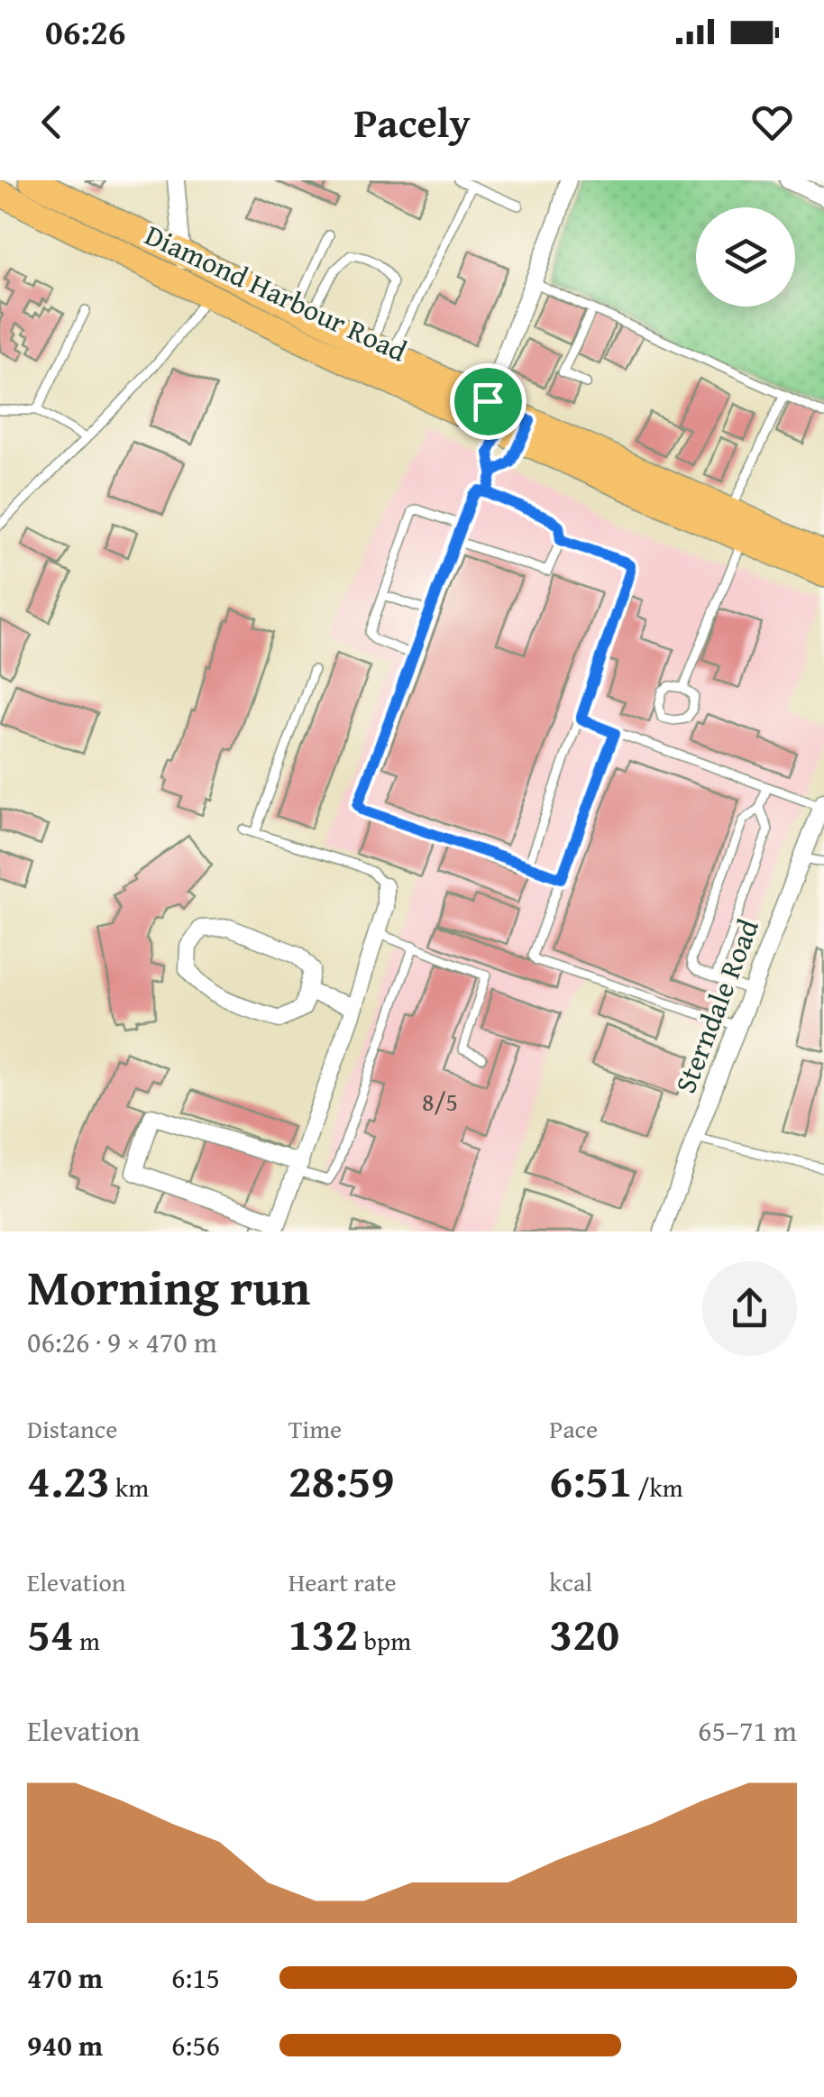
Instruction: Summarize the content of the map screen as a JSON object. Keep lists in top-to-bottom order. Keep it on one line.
{"streets":{"main road":["Diamond Harbour Road"],"street":["Sterndale Road"]},"house_numbers":["8/5"],"page":{"status":"06:26","header":"Pacely","heading":["Morning run","06:26 · 9 × 470 m"],"stats":[["Distance","4.23 km"],["Time","28:59"],["Pace","6:51 /km"],["Elevation","54 m"],["Heart rate","132 bpm"],["kcal","320"]],"chart":["Elevation","65–71 m"],"list":[{"name":"470 m","note":"6:15"},{"name":"940 m","note":"6:56"}]}}
